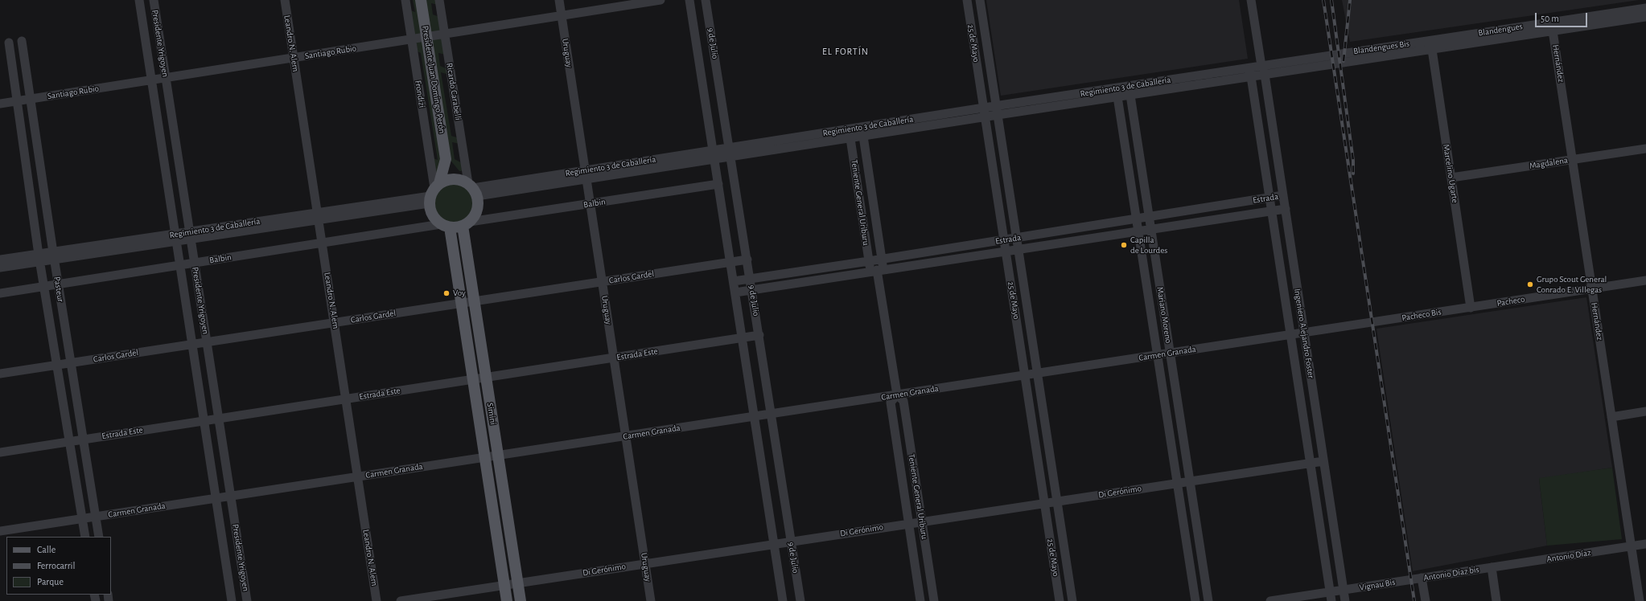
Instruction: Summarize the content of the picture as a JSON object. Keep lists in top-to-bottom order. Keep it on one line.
{"streets":{"main road":["Presidente Juan Domingo Perón","Simini"],"street":["Blandengues","Presidente Yrigoyen","Leandro N. Alem","9 de Julio","25 de Mayo","Blandengues Bis","Santiago Rubio","Uruguay","Hernández","Regimiento 3 de Caballería","Ricardo Carabelli","Frondizi","Magdalena","Marcelino Ugarte","Estrada","Teniente General Uriburu","Balbin","Carlos Gardel","Pasteur","Pacheco","Mariano Moreno","Pacheco Bis","Ingeniero Alejandro Foster","Carmen Granada","Estrada Este","Di Gerónimo","Antonio Díaz","Antonio Díaz bis","Vignau Bis"]},"crossings":[["Blandengues","Blandengues Bis"],["Blandengues","Hernández"],["Blandengues","Marcelino Ugarte"],["Presidente Yrigoyen","Santiago Rubio"],["Presidente Yrigoyen","Regimiento 3 de Caballería"],["Presidente Yrigoyen","Balbin"],["Presidente Yrigoyen","Carlos Gardel"],["Presidente Yrigoyen","Carmen Granada"],["Presidente Yrigoyen","Estrada Este"],["Leandro N. Alem","Santiago Rubio"],["Leandro N. Alem","Regimiento 3 de Caballería"],["Leandro N. Alem","Balbin"],["Leandro N. Alem","Carlos Gardel"],["Leandro N. Alem","Carmen Granada"],["Leandro N. Alem","Estrada Este"],["9 de Julio","Regimiento 3 de Caballería"],["9 de Julio","Estrada"],["9 de Julio","Balbin"],["9 de Julio","Carlos Gardel"],["9 de Julio","Carmen Granada"],["9 de Julio","Estrada Este"],["9 de Julio","Di Gerónimo"],["25 de Mayo","Regimiento 3 de Caballería"],["25 de Mayo","Estrada"],["25 de Mayo","Carmen Granada"],["25 de Mayo","Di Gerónimo"],["Blandengues Bis","Regimiento 3 de Caballería"],["Blandengues Bis","Marcelino Ugarte"],["Blandengues Bis","Ingeniero Alejandro Foster"],["Santiago Rubio","Uruguay"],["Santiago Rubio","Presidente Juan Domingo Perón"],["Santiago Rubio","Ricardo Carabelli"],["Santiago Rubio","Frondizi"],["Santiago Rubio","Pasteur"],["Uruguay","Regimiento 3 de Caballería"],["Uruguay","Balbin"],["Uruguay","Carlos Gardel"],["Uruguay","Carmen Granada"],["Uruguay","Estrada Este"],["Uruguay","Di Gerónimo"],["Hernández","Magdalena"],["Hernández","Pacheco"],["Hernández","Antonio Díaz"],["Presidente Juan Domingo Perón","Regimiento 3 de Caballería"],["Presidente Juan Domingo Perón","Ricardo Carabelli"],["Presidente Juan Domingo Perón","Frondizi"],["Presidente Juan Domingo Perón","Balbin"],["Presidente Juan Domingo Perón","Simini"],["Regimiento 3 de Caballería","Ricardo Carabelli"],["Regimiento 3 de Caballería","Frondizi"],["Regimiento 3 de Caballería","Teniente General Uriburu"],["Regimiento 3 de Caballería","Balbin"],["Regimiento 3 de Caballería","Pasteur"],["Regimiento 3 de Caballería","Mariano Moreno"],["Regimiento 3 de Caballería","Ingeniero Alejandro Foster"],["Regimiento 3 de Caballería","Simini"],["Ricardo Carabelli","Frondizi"],["Ricardo Carabelli","Balbin"],["Ricardo Carabelli","Simini"],["Frondizi","Balbin"],["Frondizi","Simini"],["Magdalena","Marcelino Ugarte"],["Marcelino Ugarte","Pacheco"],["Marcelino Ugarte","Pacheco Bis"],["Estrada","Teniente General Uriburu"],["Estrada","Mariano Moreno"],["Estrada","Ingeniero Alejandro Foster"],["Teniente General Uriburu","Carmen Granada"],["Teniente General Uriburu","Di Gerónimo"],["Balbin","Pasteur"],["Balbin","Simini"],["Carlos Gardel","Pasteur"],["Carlos Gardel","Simini"],["Pasteur","Carmen Granada"],["Pasteur","Estrada Este"],["Pacheco","Pacheco Bis"],["Mariano Moreno","Carmen Granada"],["Mariano Moreno","Di Gerónimo"],["Pacheco Bis","Ingeniero Alejandro Foster"],["Pacheco Bis","Carmen Granada"],["Ingeniero Alejandro Foster","Carmen Granada"],["Ingeniero Alejandro Foster","Di Gerónimo"],["Ingeniero Alejandro Foster","Vignau Bis"],["Carmen Granada","Simini"],["Estrada Este","Simini"],["Simini","Di Gerónimo"],["Antonio Díaz","Antonio Díaz bis"],["Antonio Díaz bis","Vignau Bis"]],"districts":["EL FORTÍN"],"places":["Capilla de Lourdes","Grupo Scout General Conrado E. Villegas","Voy"],"legend":["Calle","Ferrocarril","Parque"],"scale_bar":"50 m"}
